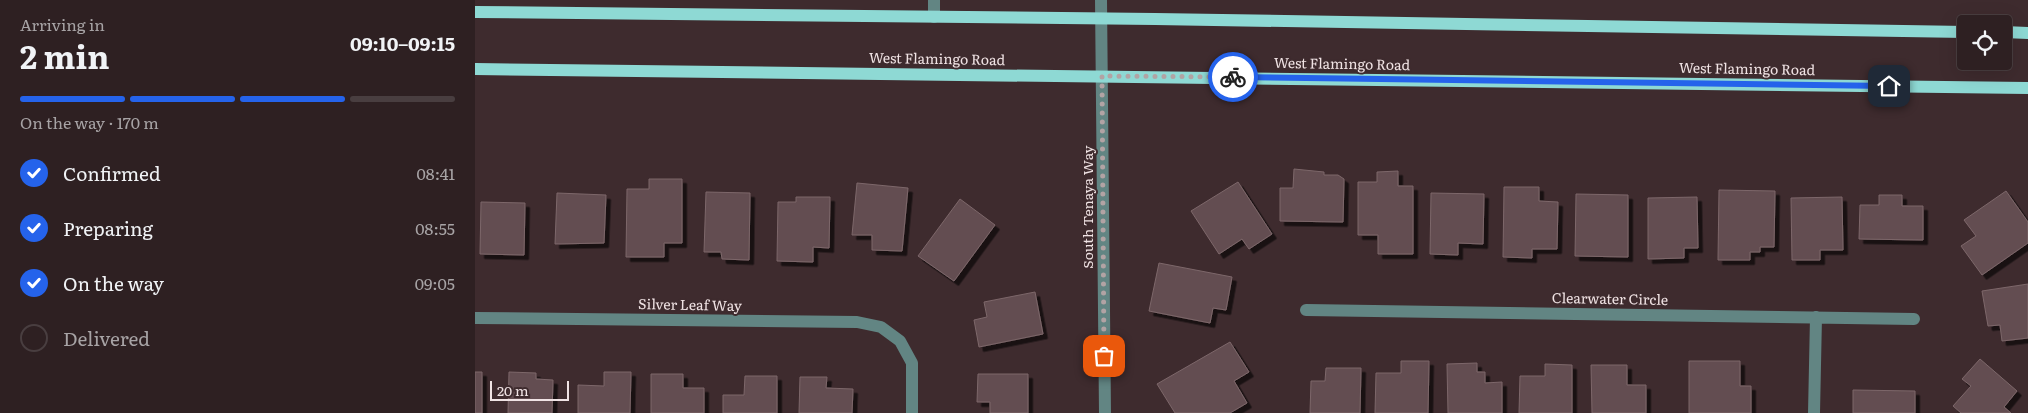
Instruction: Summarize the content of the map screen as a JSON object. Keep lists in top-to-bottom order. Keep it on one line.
{"streets":{"main road":["West Flamingo Road"],"street":["South Tenaya Way","Clearwater Circle","Silver Leaf Way"]},"crossings":[["West Flamingo Road","South Tenaya Way"]],"scale_bar":"20 m","page":{"heading":["2 min","Arriving in","09:10–09:15"],"bar":"On the way · 170 m","list":[["Confirmed","08:41"],["Preparing","08:55"],["On the way","09:05"],"Delivered"],"scale":"20 m"}}
